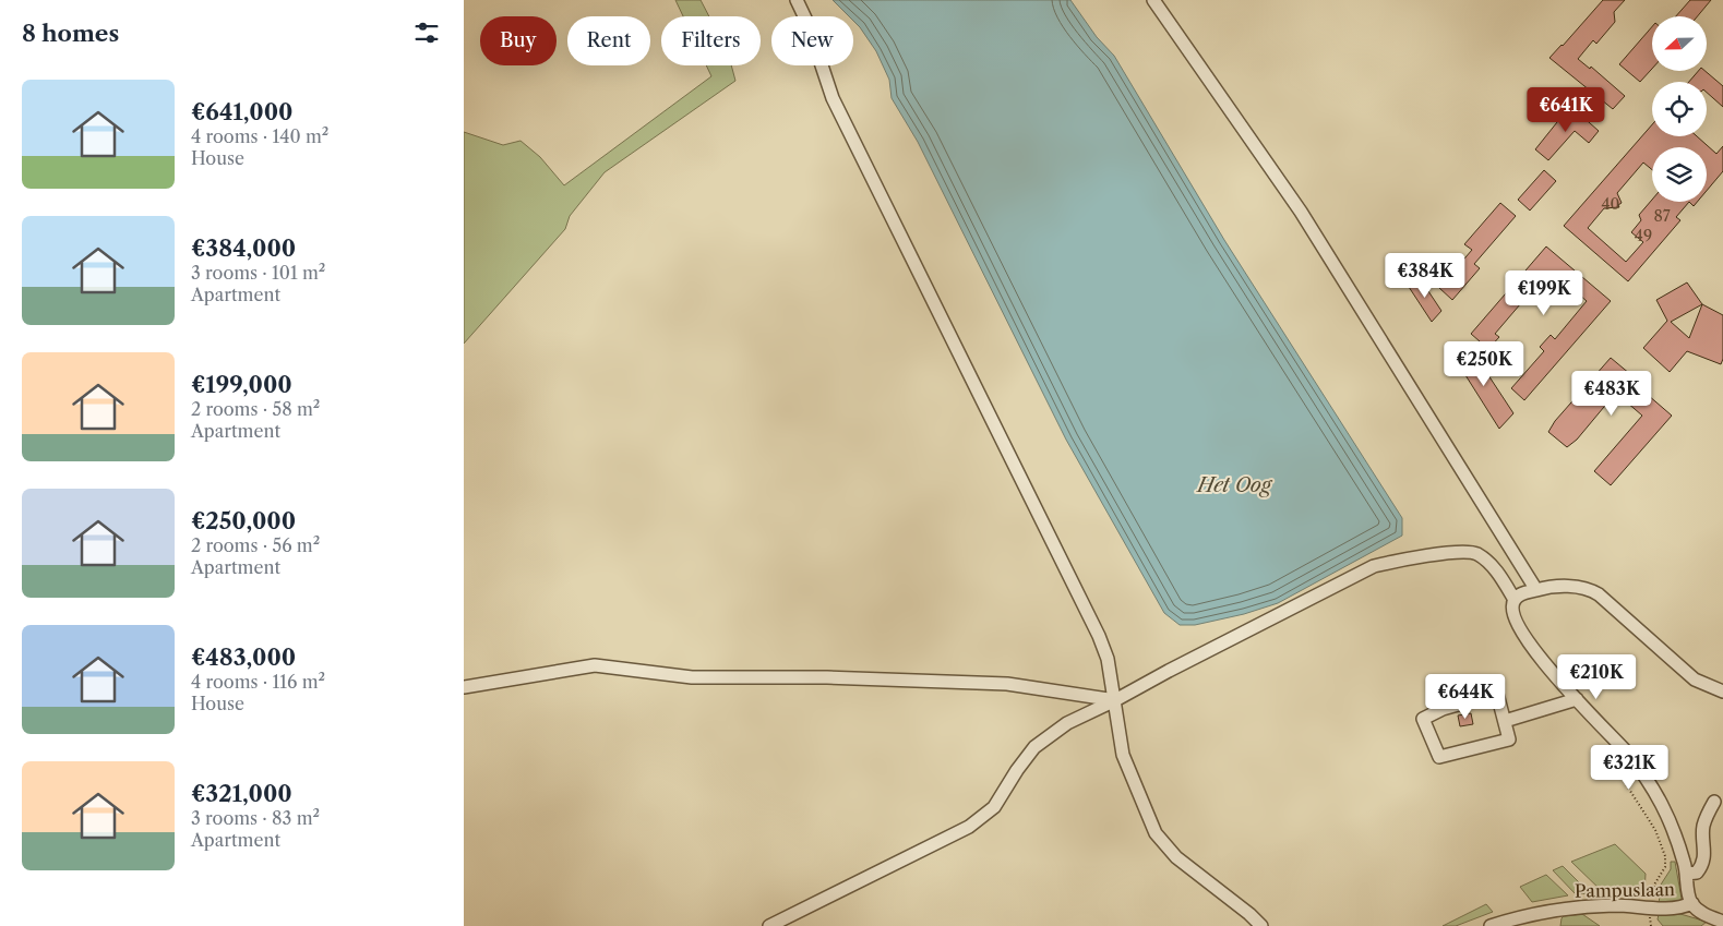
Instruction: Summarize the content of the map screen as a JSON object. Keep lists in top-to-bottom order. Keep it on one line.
{"streets":{"street":["Pampuslaan"]},"water":["Het Oog"],"house_numbers":["40","87","49"],"north":"left","page":{"heading":"8 homes","chip":["Buy","Rent","Filters","New"],"list":[{"name":"€641,000","note":"4 rooms · 140 m² · House"},{"name":"€384,000","note":"3 rooms · 101 m² · Apartment"},{"name":"€199,000","note":"2 rooms · 58 m² · Apartment"},{"name":"€250,000","note":"2 rooms · 56 m² · Apartment"},{"name":"€483,000","note":"4 rooms · 116 m² · House"},{"name":"€321,000","note":"3 rooms · 83 m² · Apartment"}],"price":["€641K","€384K","€199K","€250K","€483K","€210K","€644K","€321K"]}}
